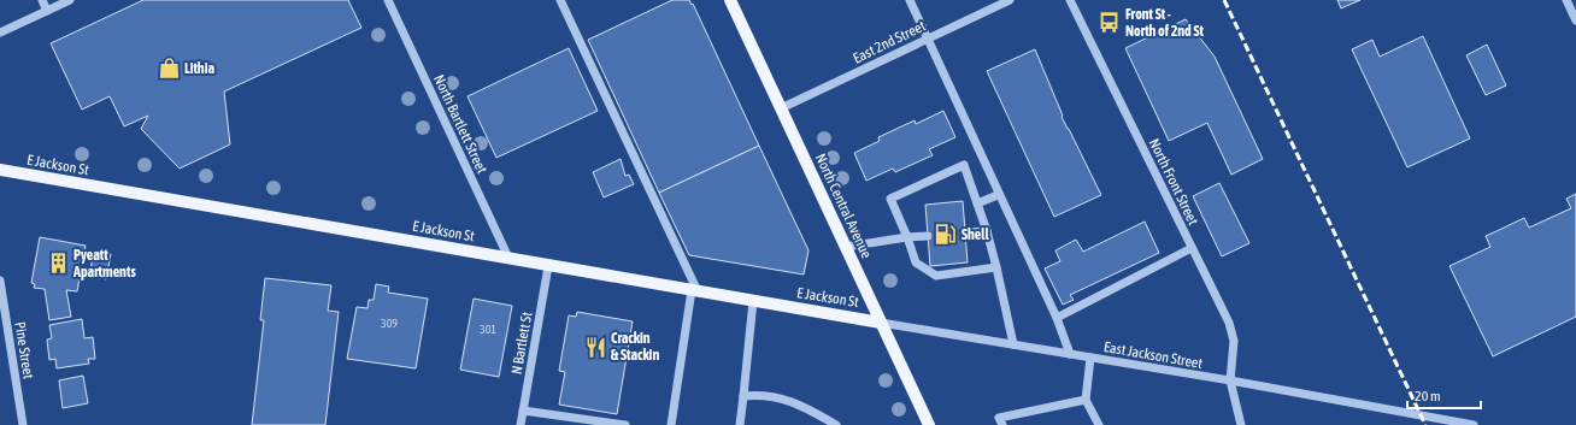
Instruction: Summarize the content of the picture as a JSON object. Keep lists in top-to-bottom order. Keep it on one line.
{"streets":{"main road":["E Jackson St","North Central Avenue"],"street":["East 2nd Street","North Bartlett Street","North Front Street","N Bartlett St","Pine Street","East Jackson Street"]},"crossings":[["East 2nd Street","North Central Avenue"],["North Bartlett Street","E Jackson St"],["E Jackson St","North Central Avenue"],["E Jackson St","N Bartlett St"],["E Jackson St","East Jackson Street"],["North Front Street","East Jackson Street"],["North Central Avenue","East Jackson Street"]],"places":{"bus stop":["Front St - North of 2nd St"],"shop":["Lithia"],"fuel station":["Shell"],"building":["Pyeatt Apartments"],"restaurant":["Crackin & Stackin"]},"house_numbers":["309","301"],"scale_bar":"20 m"}
